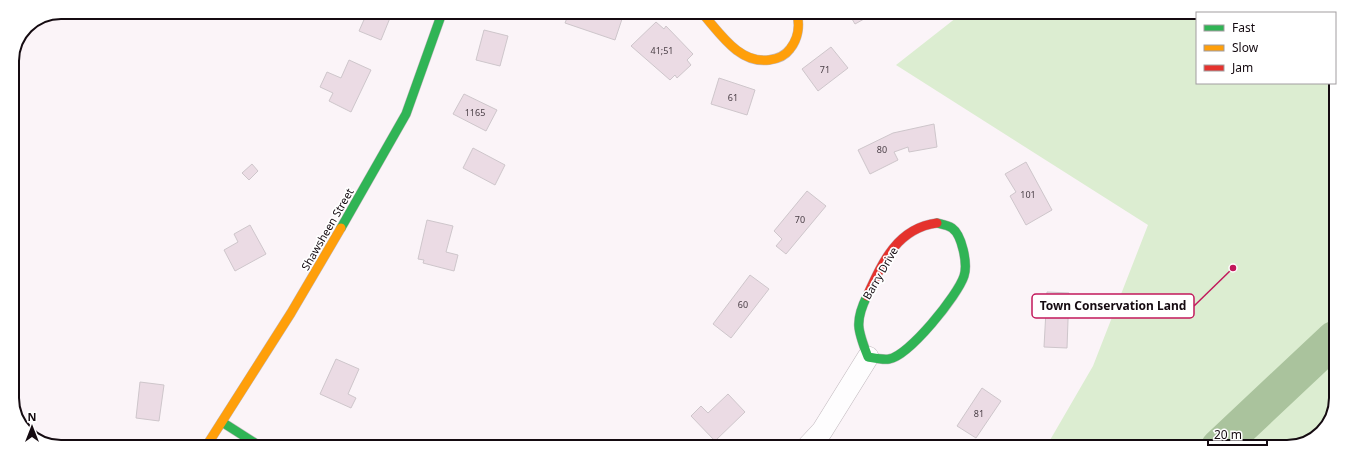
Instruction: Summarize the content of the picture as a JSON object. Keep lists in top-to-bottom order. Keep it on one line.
{"streets":{"street":["Shawsheen Street","Barry Drive"]},"places":["Town Conservation Land"],"house_numbers":["41;51","71","61","1165","80","101","70","60","81"],"legend":["Fast","Slow","Jam"],"scale_bar":"20 m","north":"top"}
